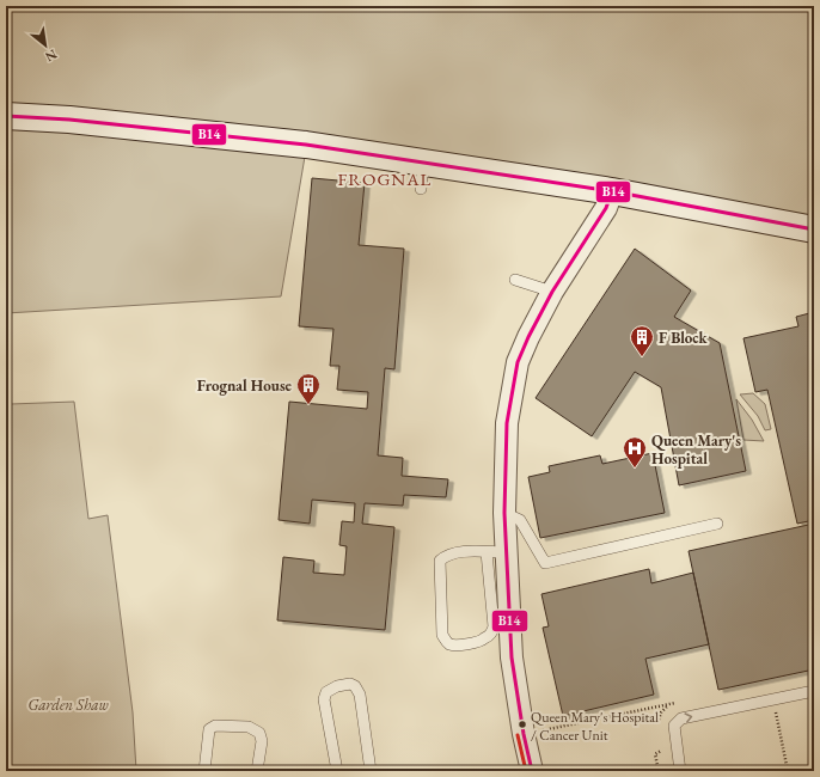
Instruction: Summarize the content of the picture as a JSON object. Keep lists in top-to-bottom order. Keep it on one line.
{"districts":["FROGNAL"],"parks":["Garden Shaw"],"places":{"building":["F Block","Frognal House"],"hospital":["Queen Mary's Hospital"],"other":["Queen Mary's Hospital / Cancer Unit"]},"lines":["transit line B14"],"north":"bottom right"}
